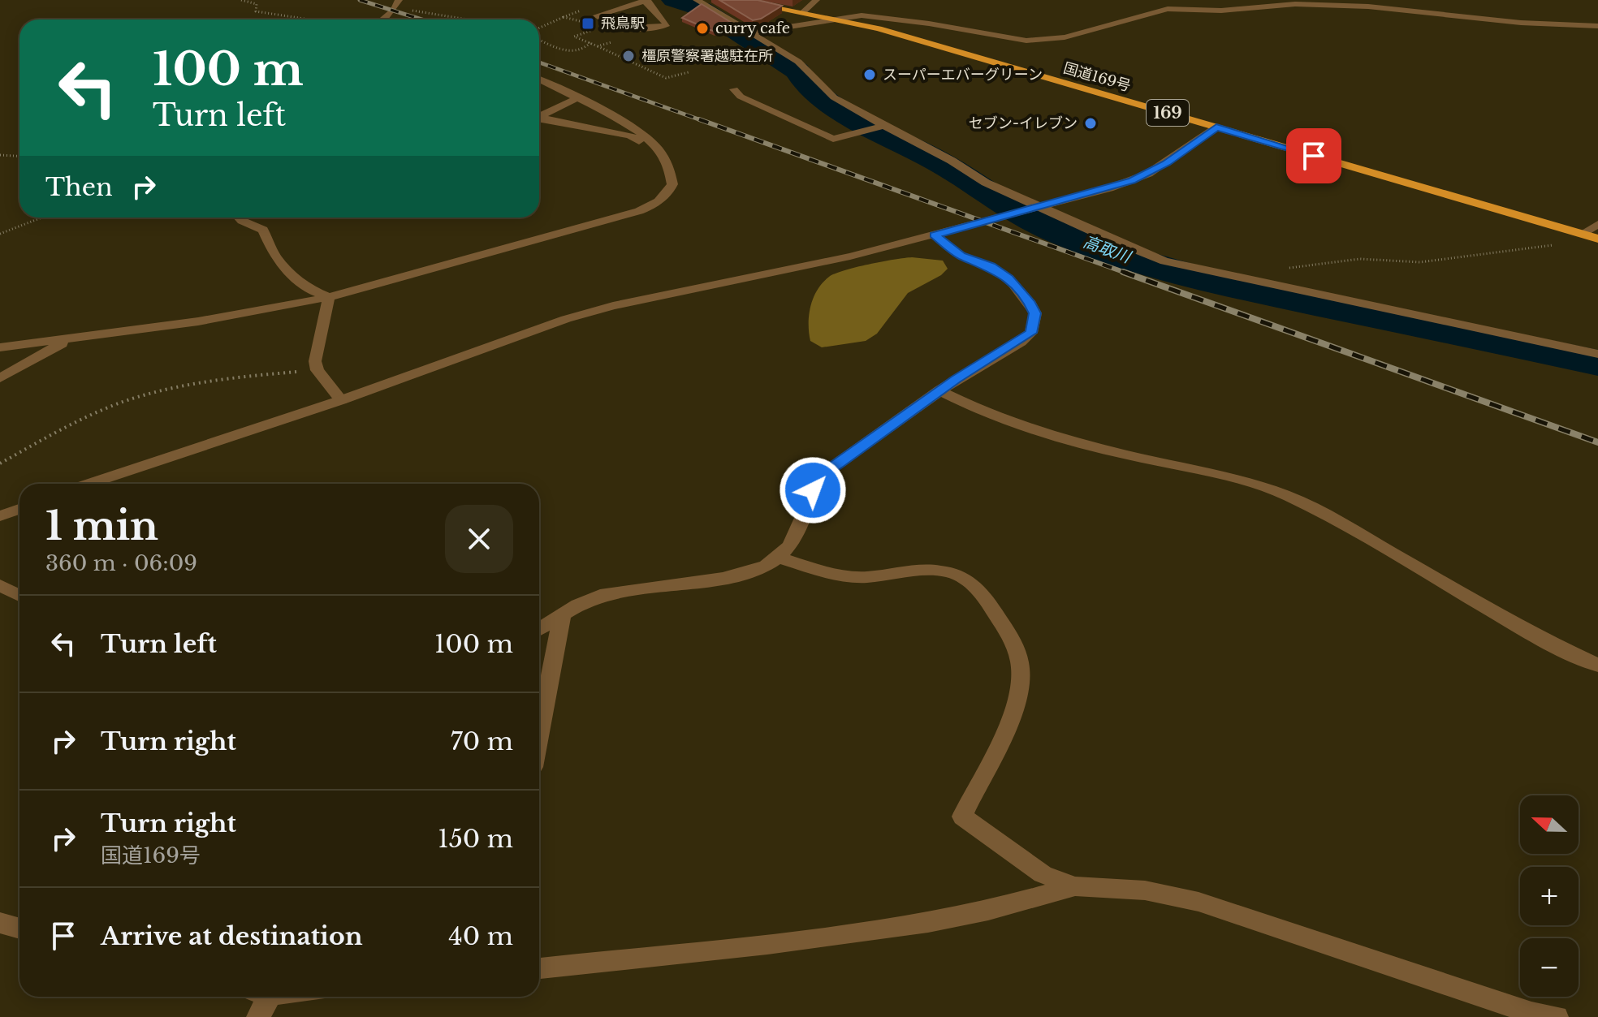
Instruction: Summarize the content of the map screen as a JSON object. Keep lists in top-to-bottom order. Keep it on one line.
{"streets":{"highway":["国道169号","169"]},"water":["高取川"],"places":{"transit":["飛鳥駅"],"other":["curry cafe","橿原警察署越駐在所","スーパーエバーグリーン","セブン-イレブン"]},"north":"left","page":{"turn":["100 m","Turn left"],"then":"Then","heading":["1 min","360 m · 06:09"],"list":[{"name":"Turn left","value":"100 m"},{"name":"Turn right","value":"70 m"},{"name":"Turn right","note":"国道169号","value":"150 m"},{"name":"Arrive at destination","value":"40 m"}],"map_buttons":["+","−"]}}
